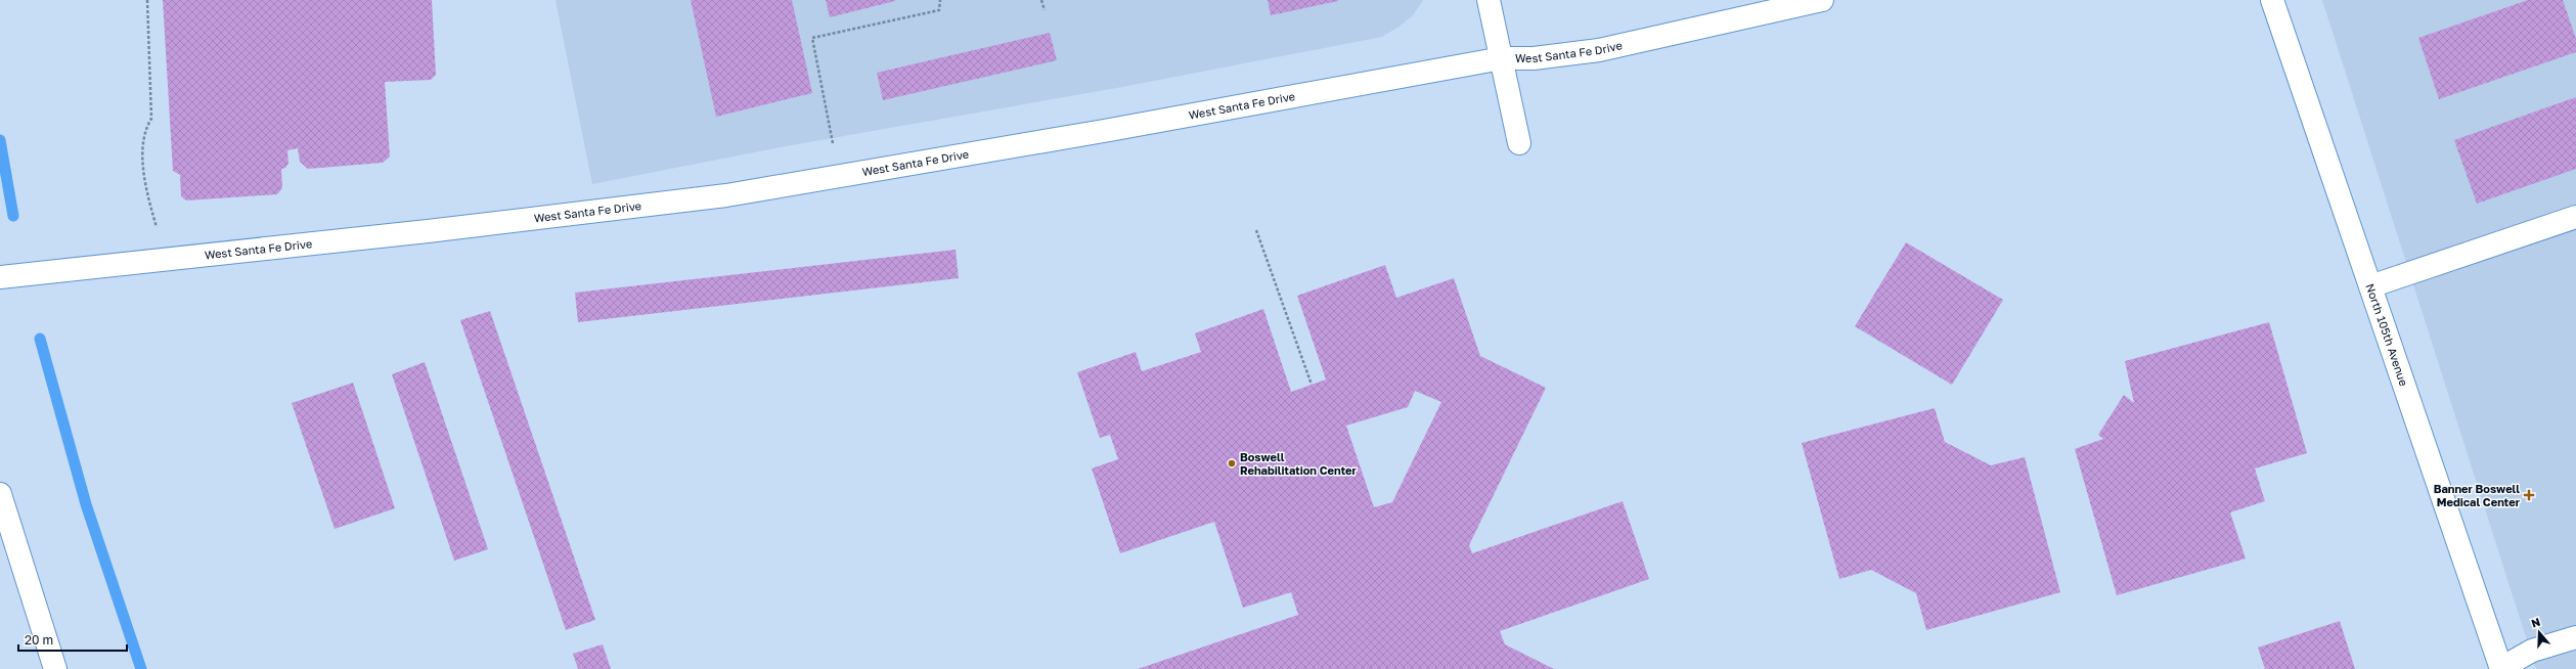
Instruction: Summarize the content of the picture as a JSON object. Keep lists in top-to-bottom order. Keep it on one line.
{"streets":{"street":["West Santa Fe Drive","North 105th Avenue"]},"places":{"other":["Boswell Rehabilitation Center"],"health":["Banner Boswell Medical Center"]},"scale_bar":"20 m","north":"top"}
